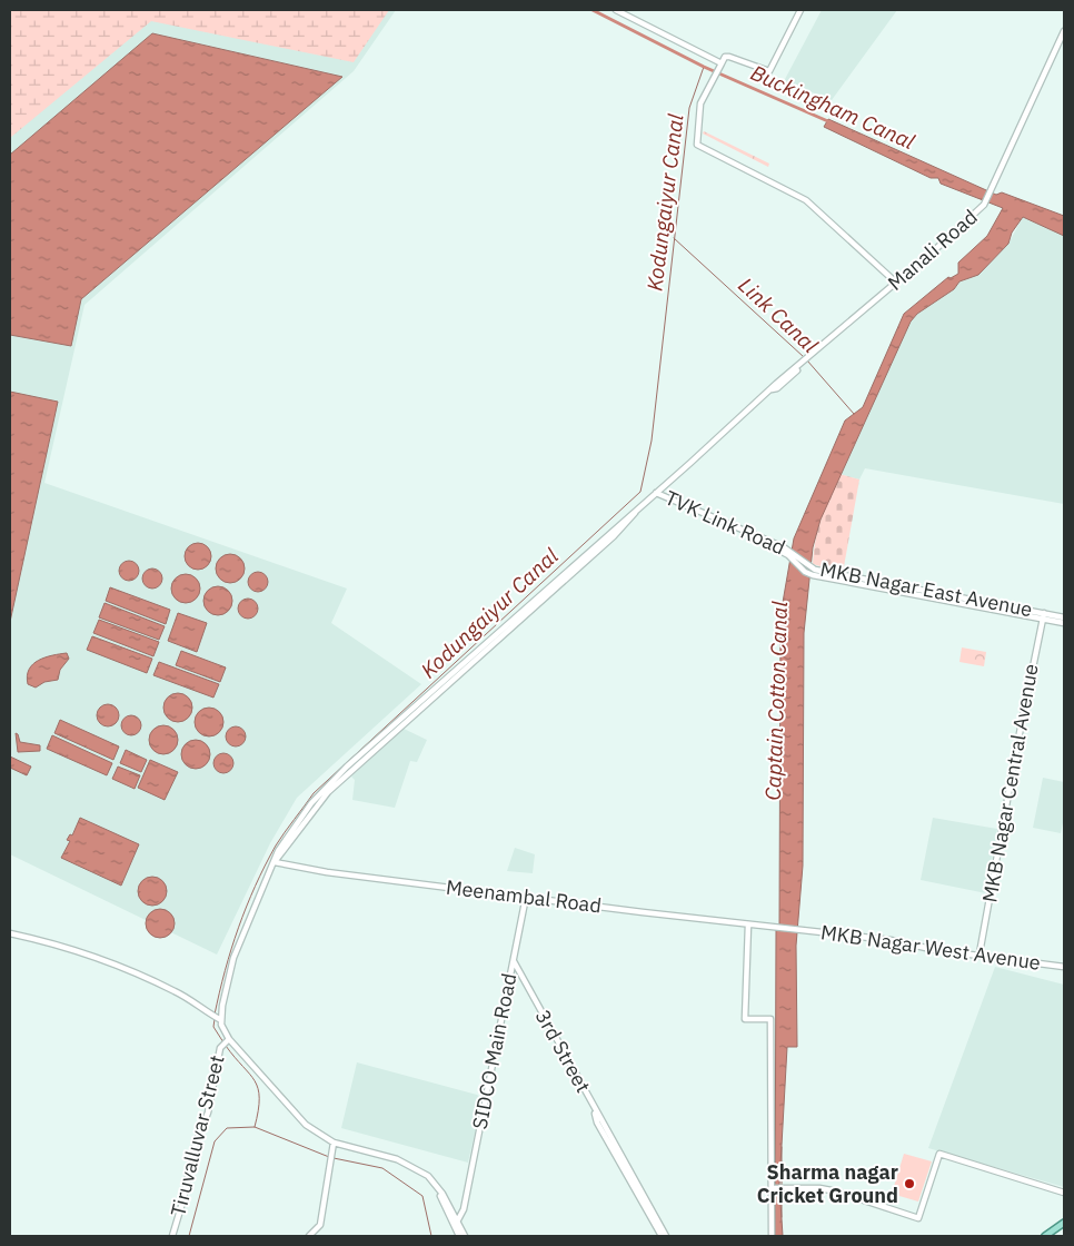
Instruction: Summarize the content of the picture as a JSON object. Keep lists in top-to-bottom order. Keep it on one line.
{"streets":{"main road":["Manali Road","TVK Link Road","MKB Nagar East Avenue","MKB Nagar Central Avenue","Meenambal Road","MKB Nagar West Avenue","SIDCO Main Road","3rd Street","Tiruvalluvar Street"]},"crossings":[["Manali Road","TVK Link Road"],["Manali Road","Meenambal Road"],["TVK Link Road","MKB Nagar East Avenue"],["MKB Nagar East Avenue","MKB Nagar Central Avenue"],["MKB Nagar Central Avenue","MKB Nagar West Avenue"],["Meenambal Road","MKB Nagar West Avenue"],["Meenambal Road","SIDCO Main Road"],["SIDCO Main Road","3rd Street"]],"water":["Buckingham Canal","Kodungaiyur Canal","Link Canal","Captain Cotton Canal"],"places":["Sharma nagar Cricket Ground"]}
